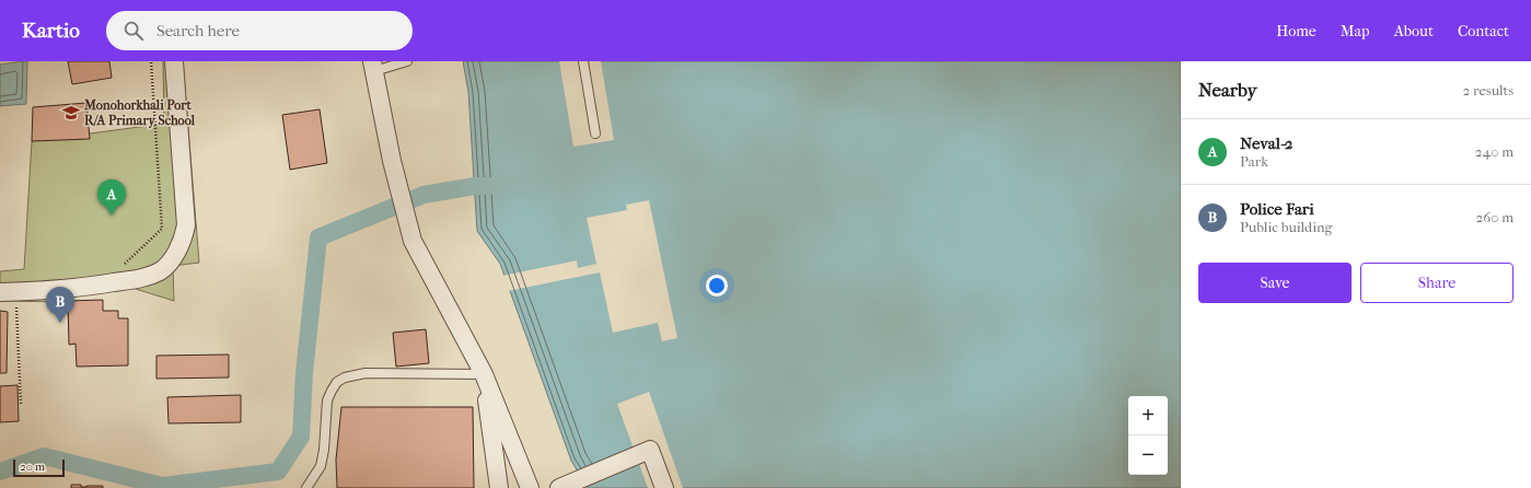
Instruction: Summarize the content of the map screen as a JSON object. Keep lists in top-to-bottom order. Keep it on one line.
{"places":{"school or university":["Monohorkhali Port R/A Primary School"]},"scale_bar":"20 m","page":{"header":"Kartio","search":"Search here","nav":["Home","Map","About","Contact"],"heading":["Nearby","2 results"],"list":[{"mark":"A","name":"Neval-2","note":"Park","value":"240 m"},{"mark":"B","name":"Police Fari","note":"Public building","value":"260 m"}],"pins":["A","B"],"buttons":["Save","Share"],"map_buttons":["+","−"],"scale":"20 m"}}
